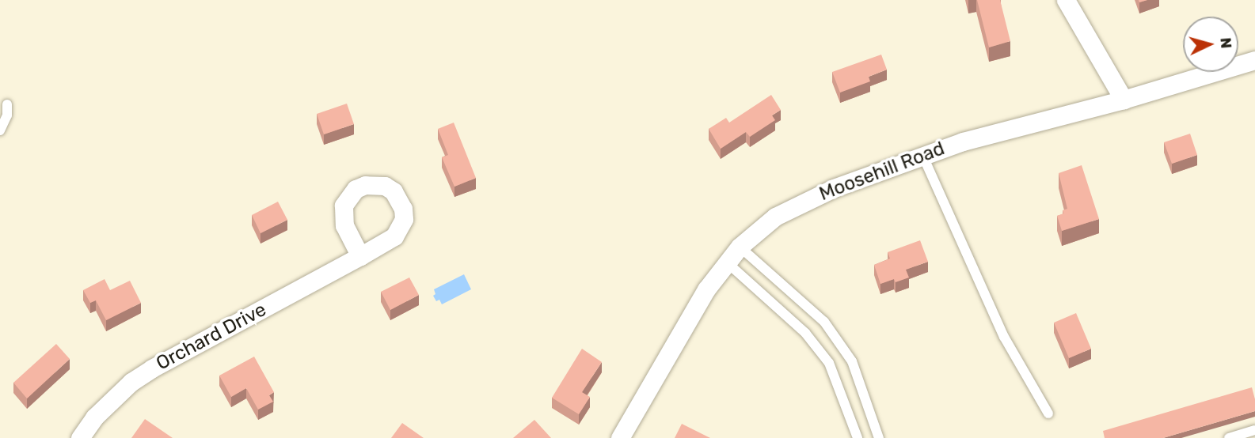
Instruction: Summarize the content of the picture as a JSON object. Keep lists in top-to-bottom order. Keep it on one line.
{"streets":{"street":["Moosehill Road","Orchard Drive"]},"north":"right"}
